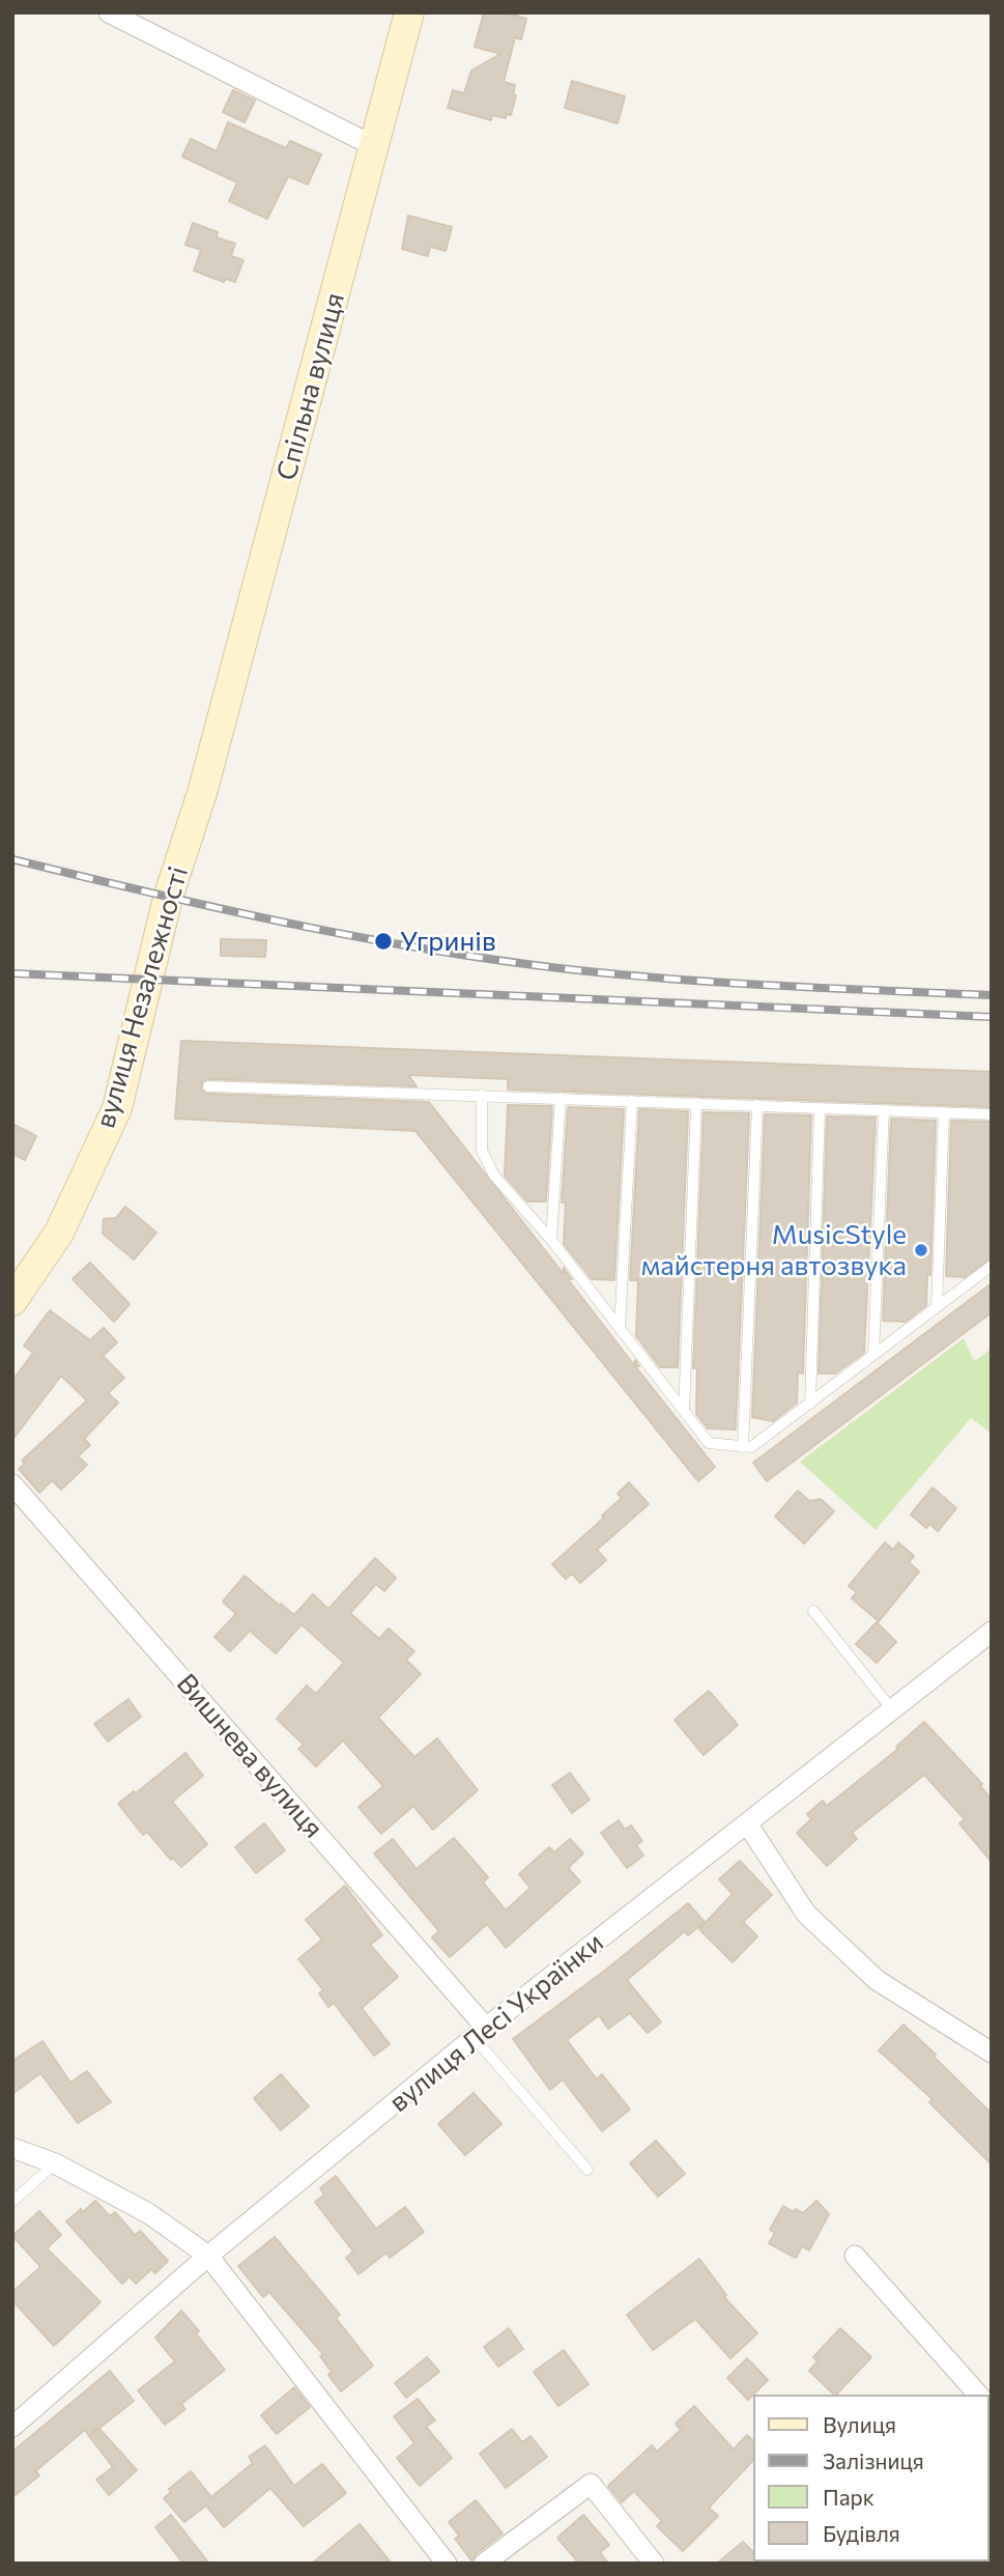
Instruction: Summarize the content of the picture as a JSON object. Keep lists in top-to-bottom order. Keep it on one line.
{"streets":{"street":["Спільна вулиця","вулиця Незалежності","Вишнева вулиця","вулиця Лесі Українки"]},"crossings":[["Спільна вулиця","вулиця Незалежності"],["Вишнева вулиця","вулиця Лесі Українки"]],"places":["Угринів","MusicStyle майстерня автозвука"],"legend":["Вулиця","Залізниця","Парк","Будівля"]}
